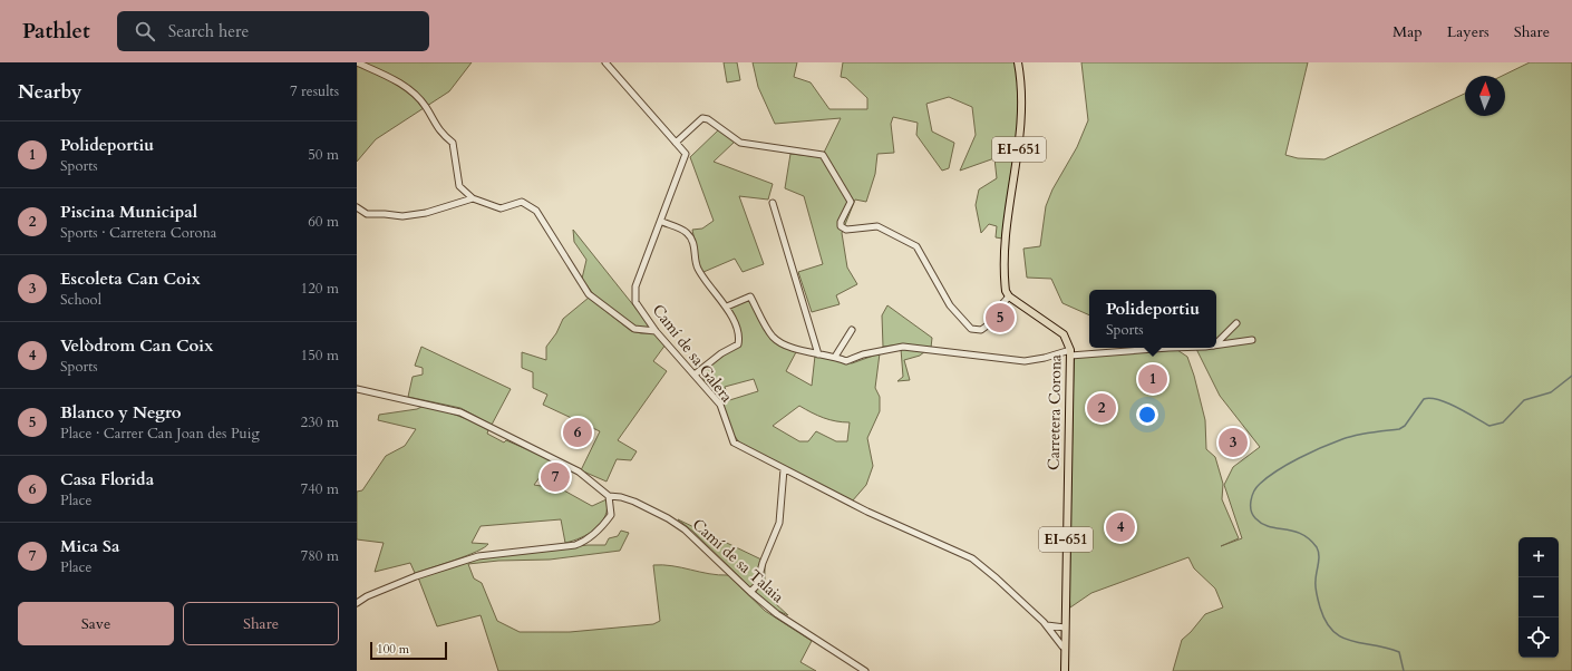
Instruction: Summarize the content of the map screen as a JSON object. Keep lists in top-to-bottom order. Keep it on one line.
{"streets":{"main road":["EI-651","Carretera Corona"],"street":["Camí de sa Galera","Camí de sa Talaia"]},"crossings":[["EI-651","Carretera Corona"],["Camí de sa Galera","Carretera Corona"]],"scale_bar":"100 m","north":"top","page":{"header":"Pathlet","search":"Search here","nav":["Map","Layers","Share"],"heading":["Nearby","7 results"],"list":[{"mark":"1","name":"Polideportiu","note":"Sports","value":"50 m"},{"mark":"2","name":"Piscina Municipal","note":"Sports · Carretera Corona","value":"60 m"},{"mark":"3","name":"Escoleta Can Coix","note":"School","value":"120 m"},{"mark":"4","name":"Velòdrom Can Coix","note":"Sports","value":"150 m"},{"mark":"5","name":"Blanco y Negro","note":"Place · Carrer Can Joan des Puig","value":"230 m"},{"mark":"6","name":"Casa Florida","note":"Place","value":"740 m"},{"mark":"7","name":"Mica Sa","note":"Place","value":"780 m"}],"popup":["Polideportiu","Sports"],"pins":["5","1","2","6","3","7","4"],"map_buttons":["+","−"],"buttons":["Save","Share"],"scale":"100 m"}}
